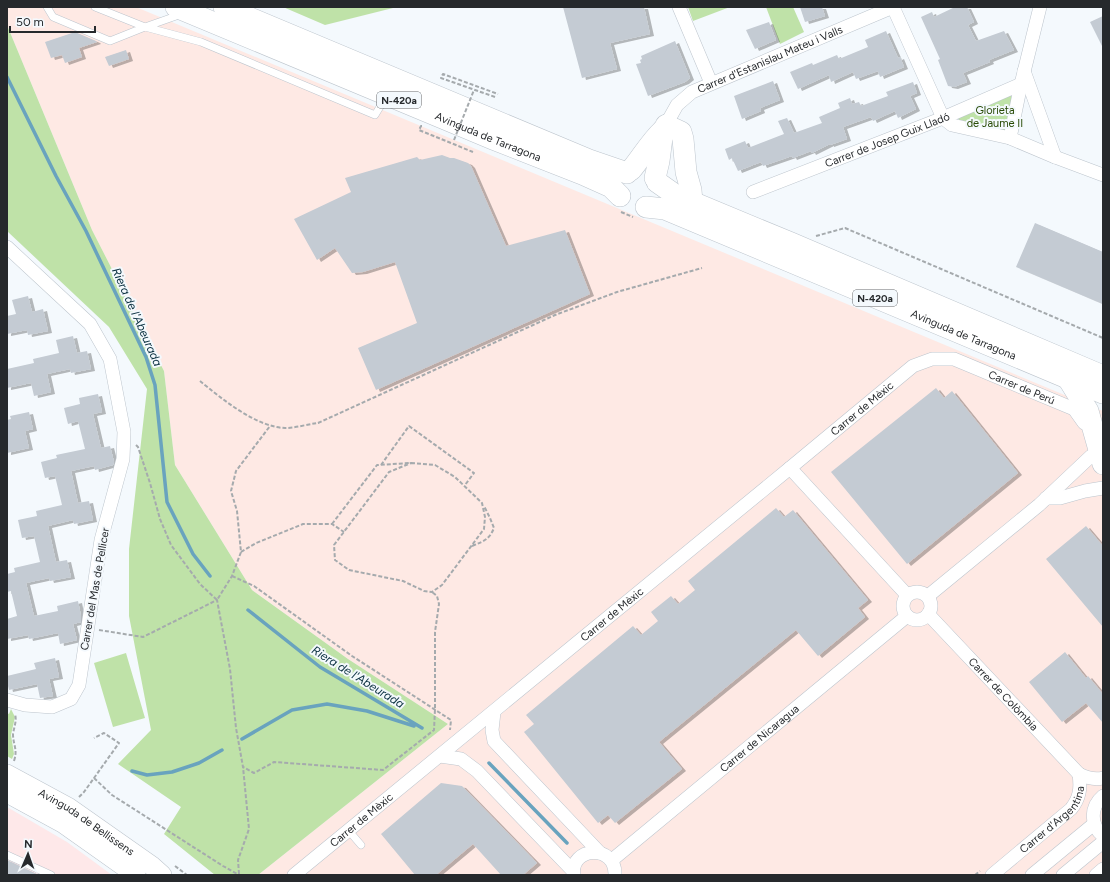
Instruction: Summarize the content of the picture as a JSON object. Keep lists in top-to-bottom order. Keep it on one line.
{"streets":{"main road":["N-420a","Avinguda de Tarragona","Avinguda de Bellissens"],"street":["Carrer d'Estanislau Mateu i Valls","Carrer de Josep Guix Lladó","Carrer de Perú","Carrer de Mèxic","Carrer del Mas de Pellicer","Carrer de Colòmbia","Carrer de Nicaragua","Carrer d'Argentina"]},"crossings":[["N-420a","Avinguda de Tarragona"],["Carrer de Perú","Carrer de Mèxic"],["Carrer de Colòmbia","Carrer de Nicaragua"],["Carrer de Colòmbia","Carrer d'Argentina"]],"water":["Riera de l'Abeurada"],"parks":["Glorieta de Jaume II"],"scale_bar":"50 m","north":"top"}
